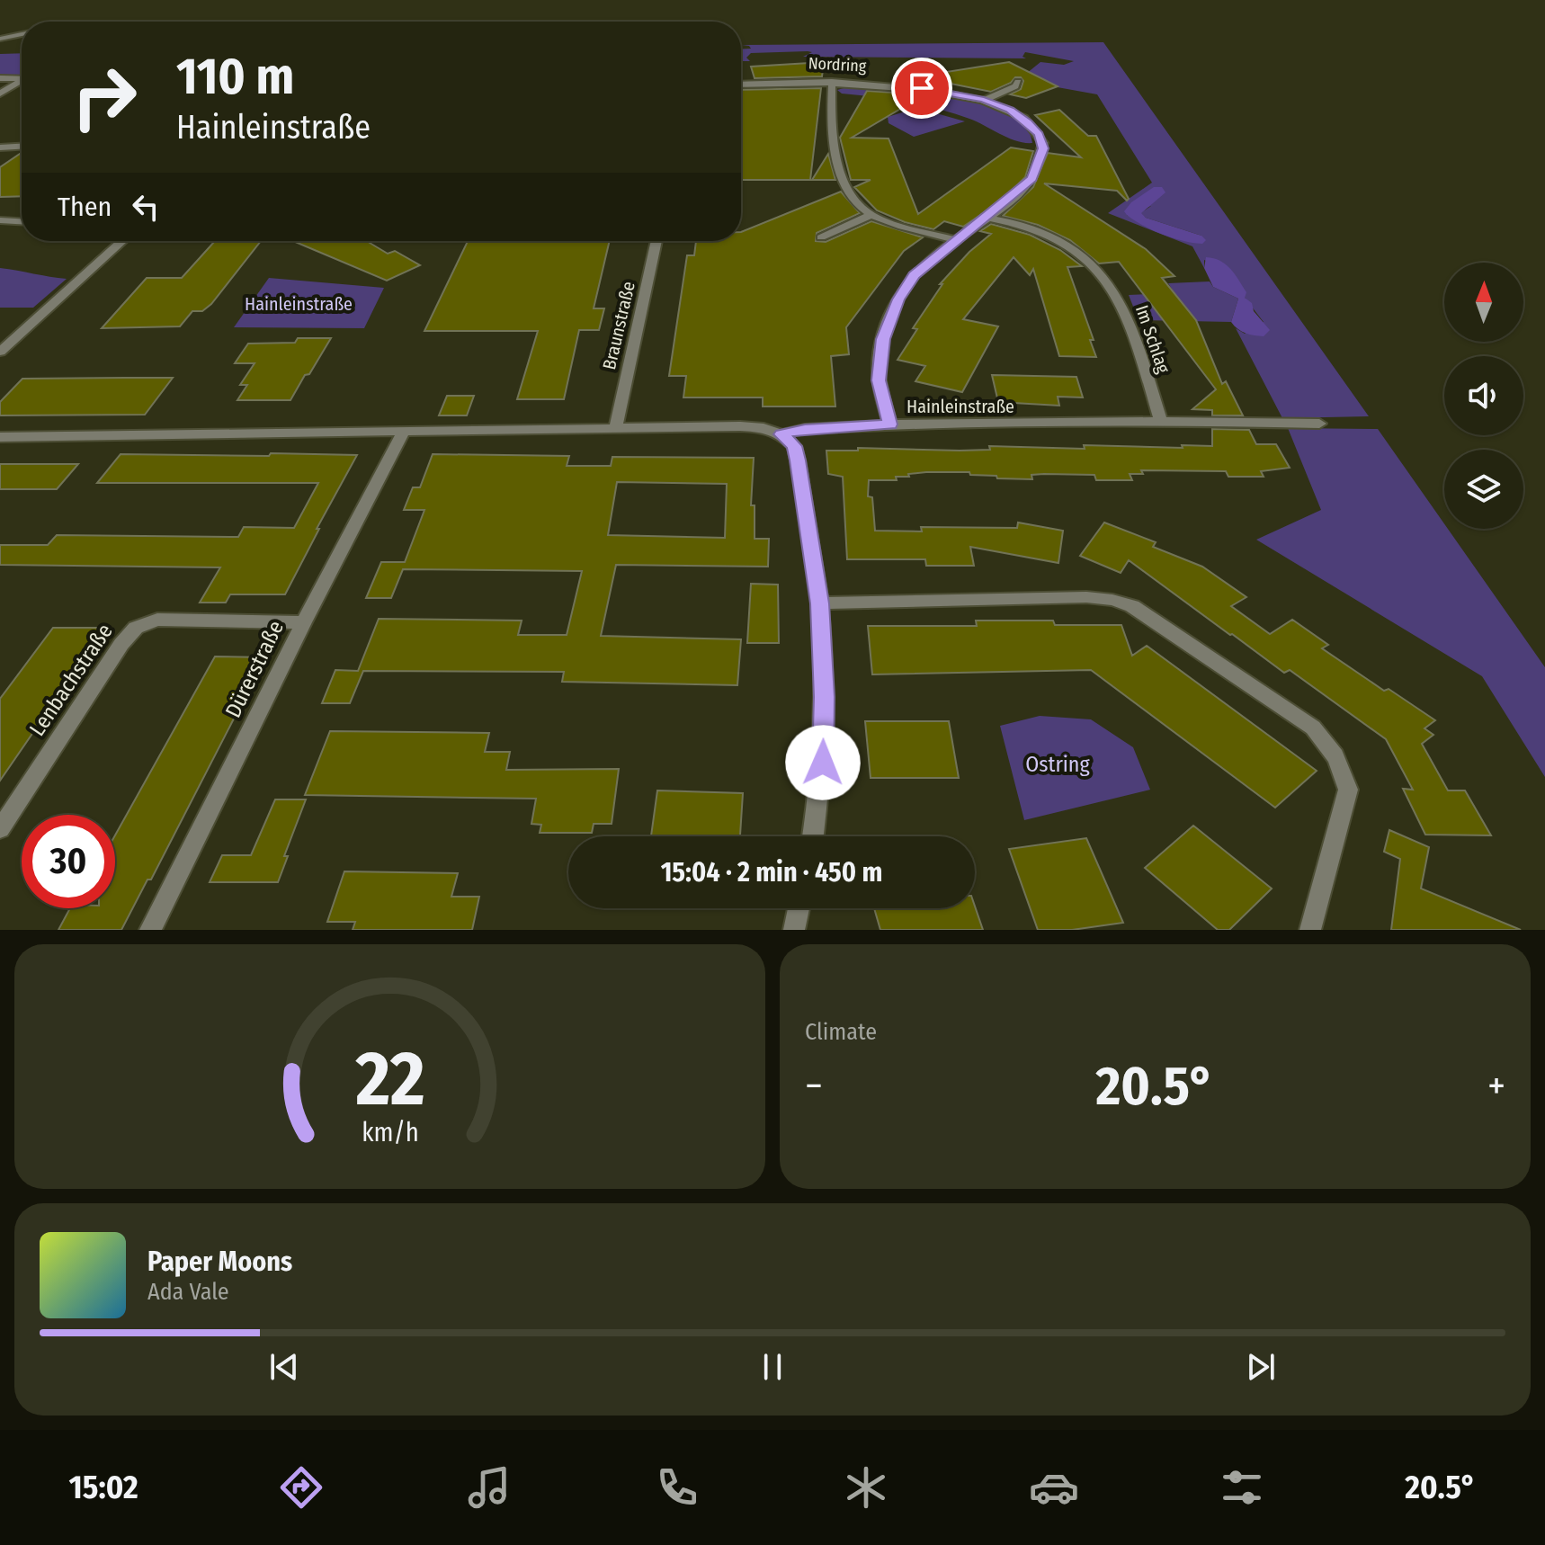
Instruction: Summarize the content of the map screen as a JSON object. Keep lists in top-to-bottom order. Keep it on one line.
{"streets":{"street":["Nordring","Braunstraße","Im Schlag","Hainleinstraße","Dürerstraße","Lenbachstraße"]},"crossings":[["Nordring","Im Schlag"],["Nordring","Hainleinstraße"],["Braunstraße","Hainleinstraße"],["Im Schlag","Hainleinstraße"],["Hainleinstraße","Dürerstraße"],["Dürerstraße","Lenbachstraße"]],"parks":["Hainleinstraße","Ostring"],"north":"top","page":{"turn":["110 m","Hainleinstraße"],"then":"Then","limit":"30","trip":"15:04 · 2 min · 450 m","tile":"Climate","heat":["−","20.5°","+"],"song":["Paper Moons","Ada Vale"],"tabs":["15:02","20.5°"],"gauge":["22","km/h"]}}
